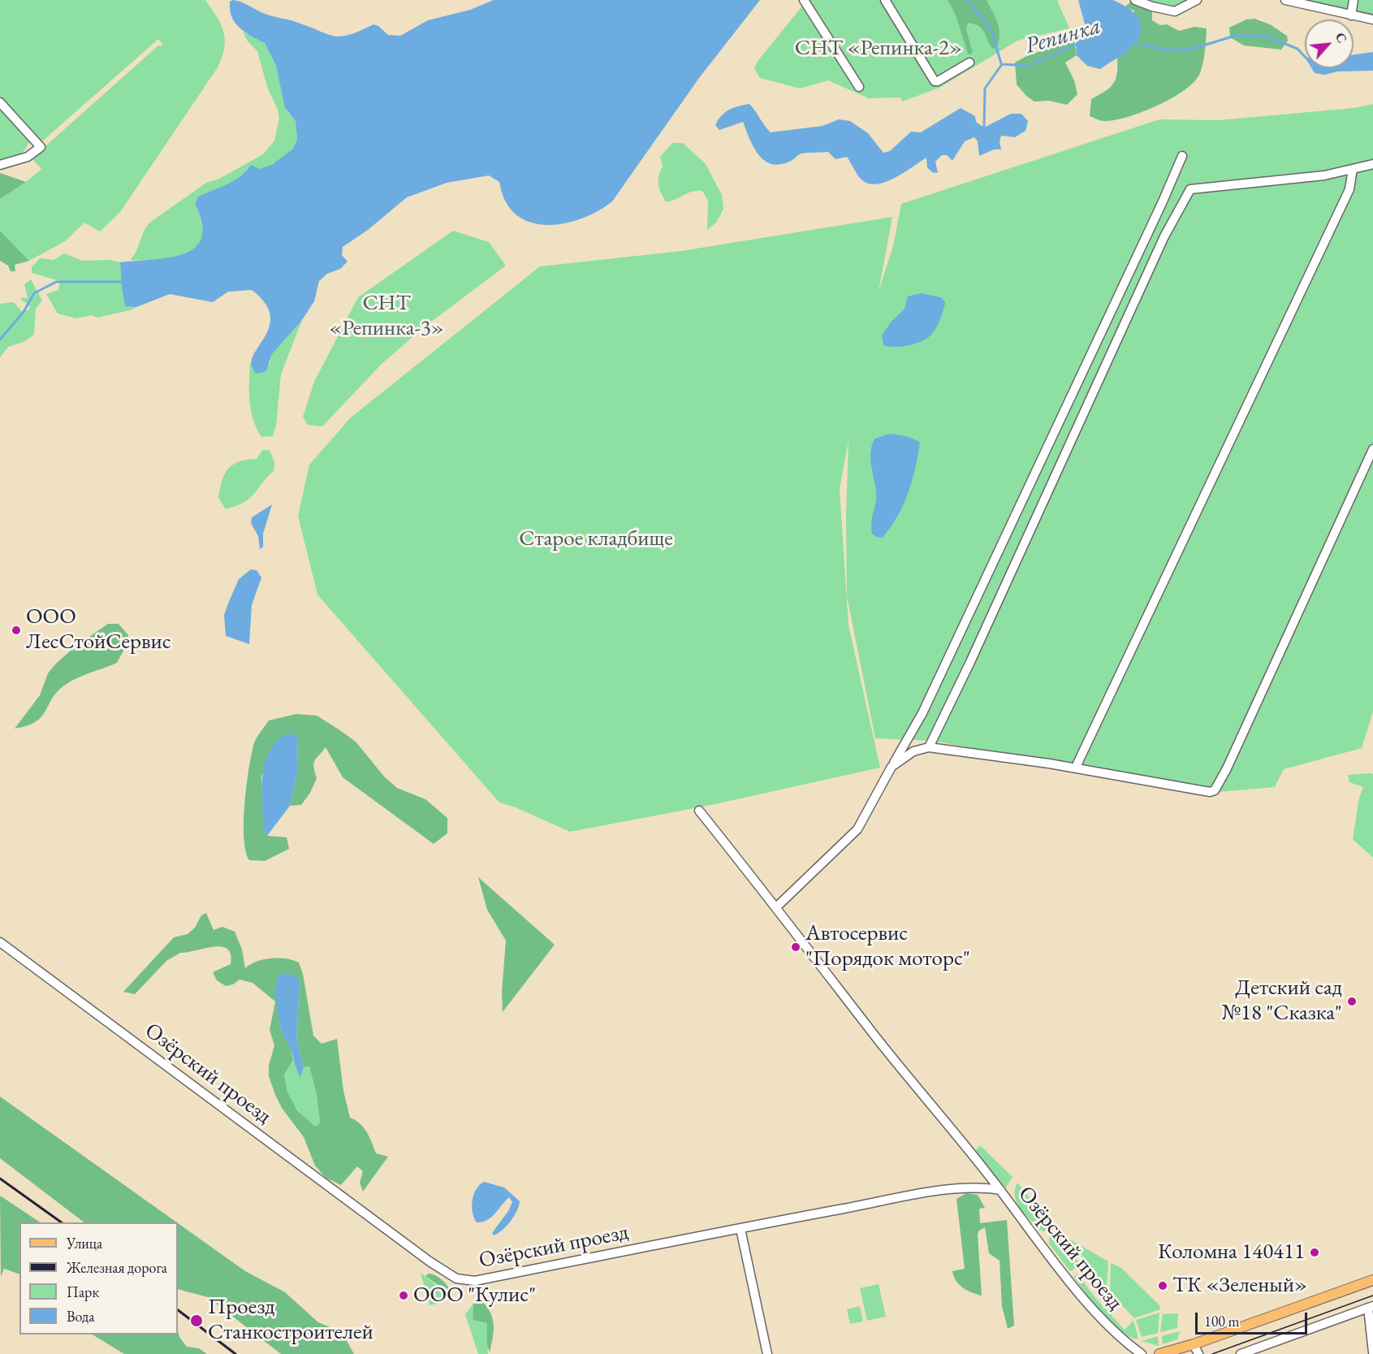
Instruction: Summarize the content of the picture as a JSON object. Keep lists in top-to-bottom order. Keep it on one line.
{"streets":{"street":["Озёрский проезд"]},"water":["Репинка"],"parks":["СНТ «Репинка-2»","СНТ «Репинка-3»","Старое кладбище"],"places":["ООО ЛесСтойСервис","Автосервис \"Порядок моторс\"","Детский сад №18 \"Сказка\"","Коломна 140411","ТК «Зеленый»","ООО \"Кулис\"","Проезд Станкостроителей"],"legend":["Улица","Железная дорога","Парк","Вода"],"scale_bar":"100 m","north":"top right"}
